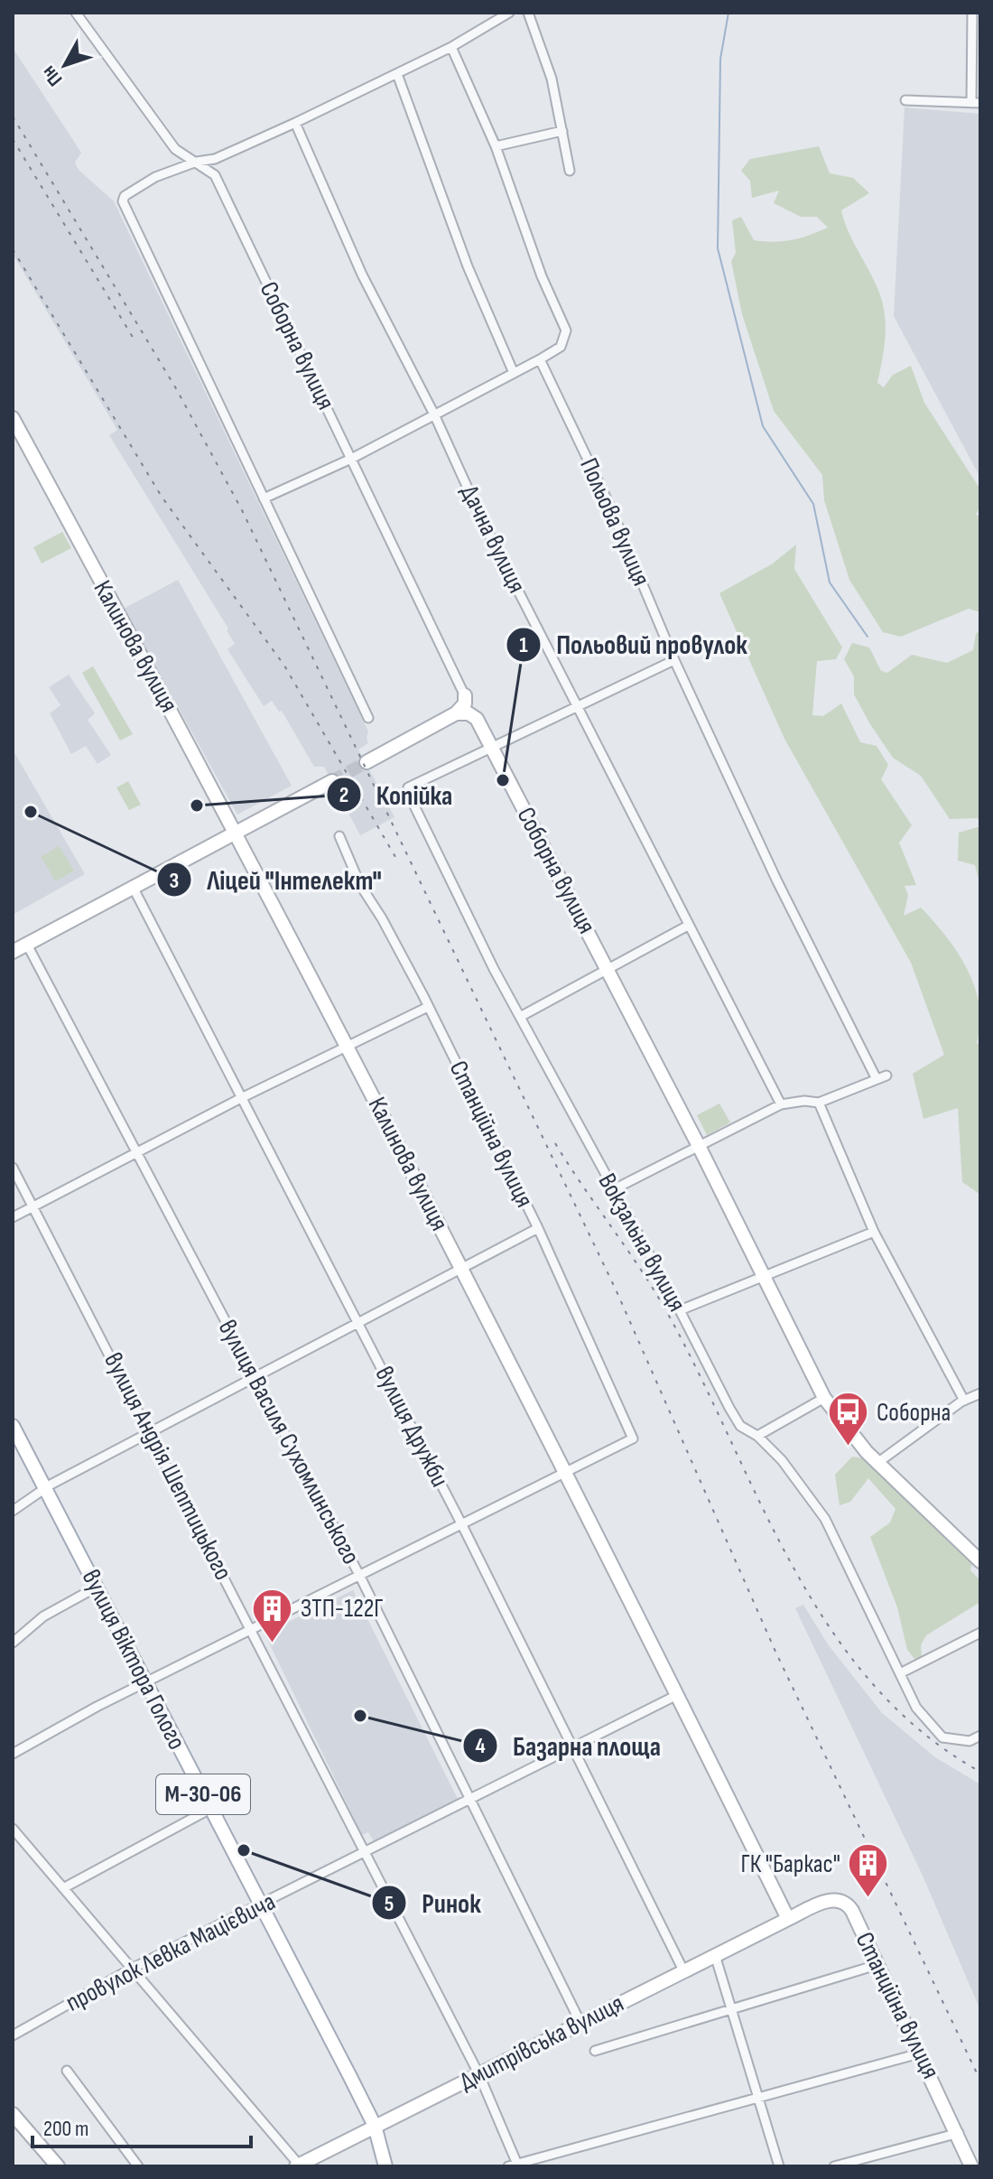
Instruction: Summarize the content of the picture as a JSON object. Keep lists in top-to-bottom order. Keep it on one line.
{"streets":{"street":["Соборна вулиця","Польова вулиця","Дачна вулиця","Калинова вулиця","Станційна вулиця","Вокзальна вулиця","вулиця Дружби","вулиця Василя Сухомлинського","вулиця Андрія Шептицького","вулиця Віктора Голого","М-30-06","провулок Левка Мацієвича","Дмитрівська вулиця"]},"crossings":[["Соборна вулиця","Вокзальна вулиця"],["Калинова вулиця","Станційна вулиця"],["Калинова вулиця","провулок Левка Мацієвича"],["Калинова вулиця","Дмитрівська вулиця"],["Станційна вулиця","Дмитрівська вулиця"],["вулиця Дружби","провулок Левка Мацієвича"],["вулиця Дружби","Дмитрівська вулиця"],["вулиця Василя Сухомлинського","провулок Левка Мацієвича"],["вулиця Василя Сухомлинського","Дмитрівська вулиця"],["вулиця Андрія Шептицького","провулок Левка Мацієвича"],["вулиця Андрія Шептицького","Дмитрівська вулиця"],["вулиця Віктора Голого","провулок Левка Мацієвича"],["вулиця Віктора Голого","Дмитрівська вулиця"]],"places":{"other":["Польовий провулок","Копійка","Ліцей \"Інтелект\"","Базарна площа","Ринок"],"bus stop":["Соборна"],"building":["ЗТП-122Г","ГК \"Баркас\""]},"scale_bar":"200 m","north":"bottom left"}
